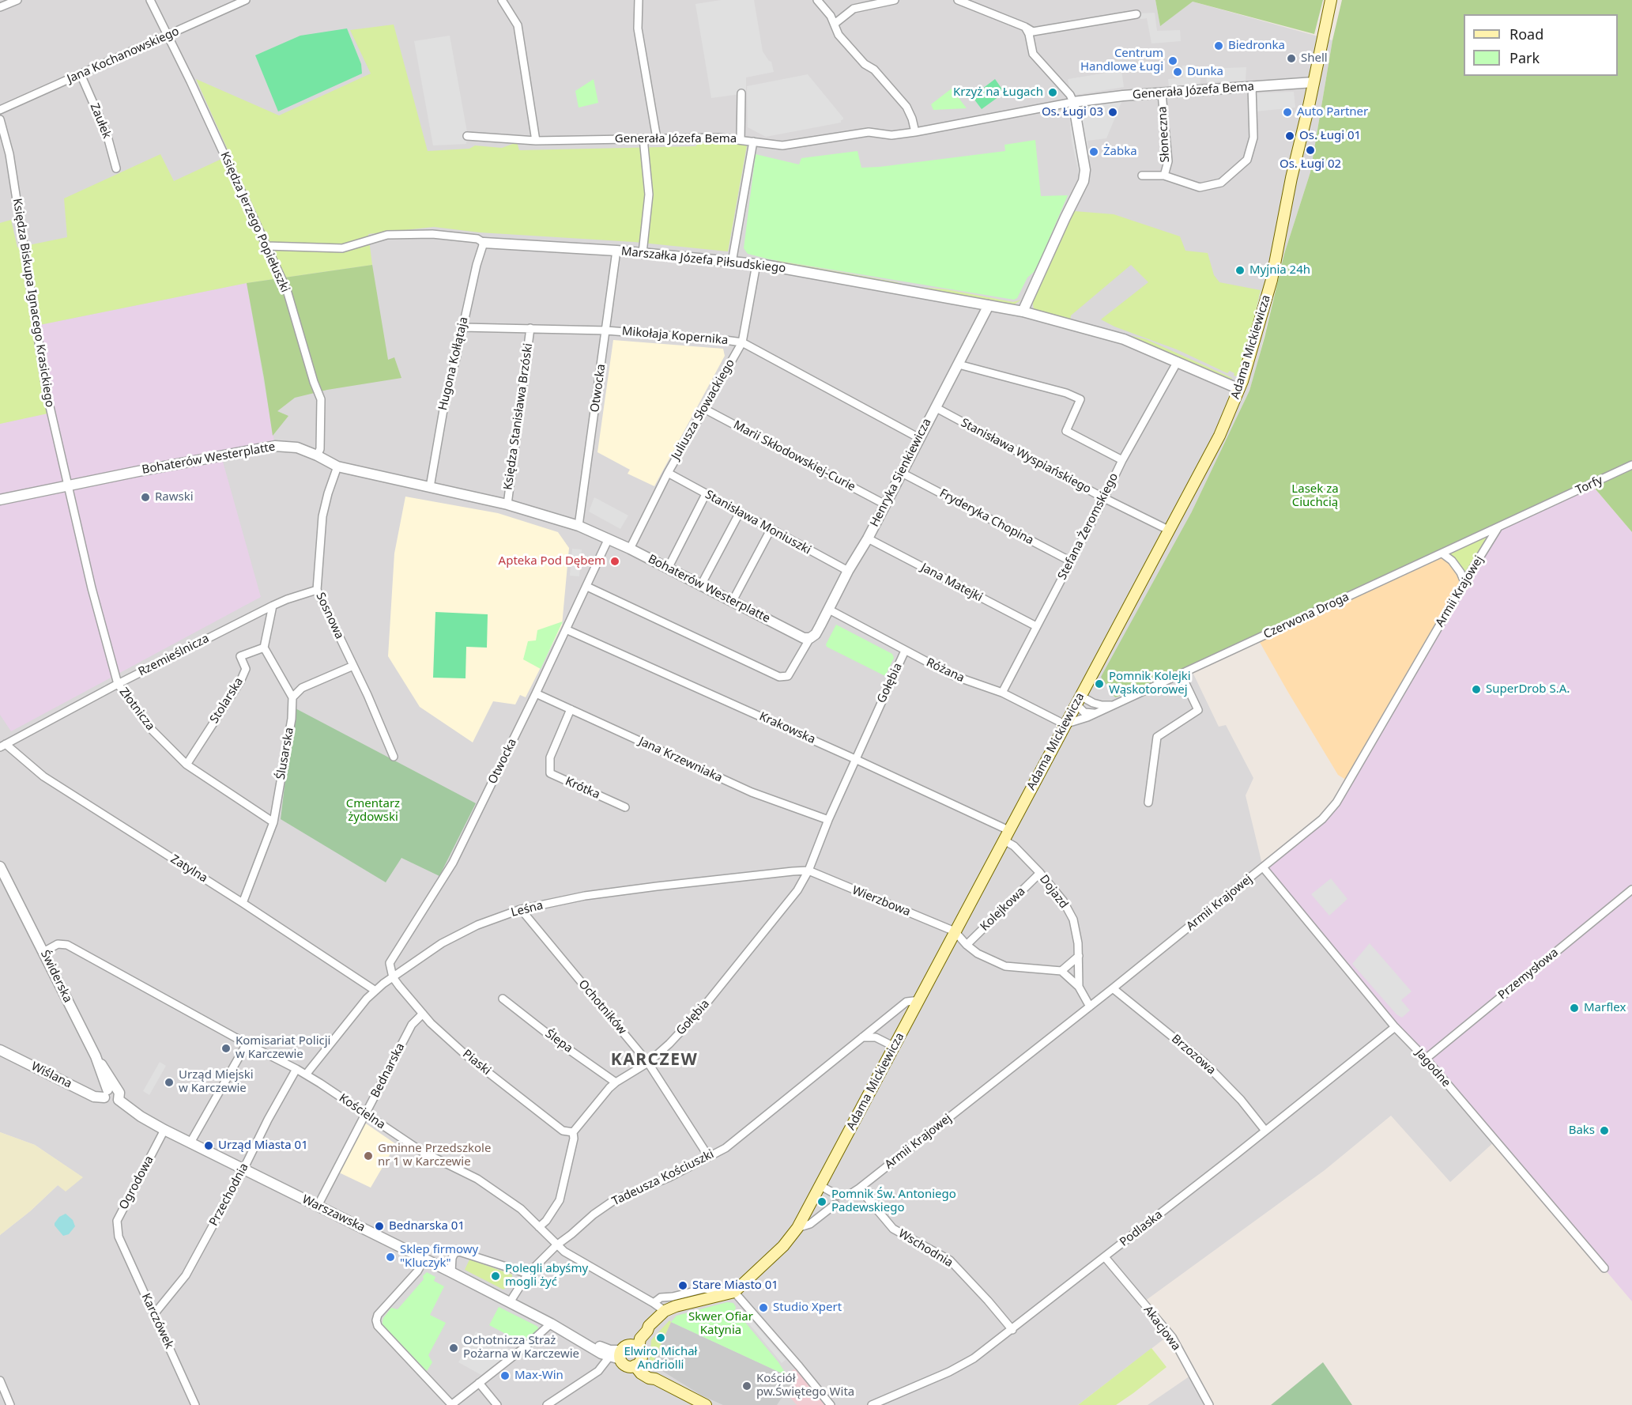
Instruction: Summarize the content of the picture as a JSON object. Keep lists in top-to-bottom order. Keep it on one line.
{"streets":{"main road":["Adama Mickiewicza"],"street":["Jana Kochanowskiego","Generała Józefa Bema","Zaułek","Słoneczna","Księdza Jerzego Popiełuszki","Marszałka Józefa Piłsudskiego","Księdza Biskupa Ignacego Krasickiego","Mikołaja Kopernika","Hugona Kołłątaja","Otwocka","Juliusza Słowackiego","Księdza Stanisława Brzóski","Marii Skłodowskiej-Curie","Stanisława Wyspiańskiego","Bohaterów Westerplatte","Henryka Sienkiewicza","Torfy","Fryderyka Chopina","Stanisława Moniuszki","Stefana Żeromskiego","Jana Matejki","Armii Krajowej","Sosnowa","Czerwona Droga","Rzemieślnicza","Różana","Gołębia","Stolarska","Złotnicza","Krakowska","Ślusarska","Jana Krzewniaka","Krótka","Zatylna","Dojazd","Wierzbowa","Leśna","Kolejkowa","Przemysłowa","Świderska","Ochotników","Ślepa","Brzozowa","Piaski","Jagodne","Bednarska","Wiślana","Kościelna","Tadeusza Kościuszki","Ogrodowa","Przechodnia","Warszawska","Podlaska","Wschodnia","Karczówek","Akacjowa"]},"crossings":[["Jana Kochanowskiego","Zaułek"],["Jana Kochanowskiego","Księdza Jerzego Popiełuszki"],["Generała Józefa Bema","Słoneczna"],["Generała Józefa Bema","Adama Mickiewicza"],["Księdza Jerzego Popiełuszki","Marszałka Józefa Piłsudskiego"],["Księdza Jerzego Popiełuszki","Bohaterów Westerplatte"],["Marszałka Józefa Piłsudskiego","Adama Mickiewicza"],["Marszałka Józefa Piłsudskiego","Hugona Kołłątaja"],["Marszałka Józefa Piłsudskiego","Otwocka"],["Marszałka Józefa Piłsudskiego","Juliusza Słowackiego"],["Marszałka Józefa Piłsudskiego","Henryka Sienkiewicza"],["Marszałka Józefa Piłsudskiego","Stefana Żeromskiego"],["Księdza Biskupa Ignacego Krasickiego","Bohaterów Westerplatte"],["Księdza Biskupa Ignacego Krasickiego","Złotnicza"],["Mikołaja Kopernika","Hugona Kołłątaja"],["Mikołaja Kopernika","Otwocka"],["Mikołaja Kopernika","Juliusza Słowackiego"],["Mikołaja Kopernika","Księdza Stanisława Brzóski"],["Mikołaja Kopernika","Henryka Sienkiewicza"],["Adama Mickiewicza","Stanisława Wyspiańskiego"],["Adama Mickiewicza","Armii Krajowej"],["Adama Mickiewicza","Czerwona Droga"],["Adama Mickiewicza","Różana"],["Adama Mickiewicza","Krakowska"],["Adama Mickiewicza","Dojazd"],["Adama Mickiewicza","Wierzbowa"],["Adama Mickiewicza","Kościelna"],["Adama Mickiewicza","Tadeusza Kościuszki"],["Adama Mickiewicza","Warszawska"],["Hugona Kołłątaja","Bohaterów Westerplatte"],["Otwocka","Bohaterów Westerplatte"],["Otwocka","Krakowska"],["Otwocka","Jana Krzewniaka"],["Otwocka","Leśna"],["Otwocka","Piaski"],["Juliusza Słowackiego","Marii Skłodowskiej-Curie"],["Juliusza Słowackiego","Bohaterów Westerplatte"],["Juliusza Słowackiego","Stanisława Moniuszki"],["Księdza Stanisława Brzóski","Bohaterów Westerplatte"],["Marii Skłodowskiej-Curie","Henryka Sienkiewicza"],["Stanisława Wyspiańskiego","Henryka Sienkiewicza"],["Stanisława Wyspiańskiego","Stefana Żeromskiego"],["Bohaterów Westerplatte","Henryka Sienkiewicza"],["Bohaterów Westerplatte","Sosnowa"],["Bohaterów Westerplatte","Złotnicza"],["Henryka Sienkiewicza","Fryderyka Chopina"],["Henryka Sienkiewicza","Stanisława Moniuszki"],["Henryka Sienkiewicza","Jana Matejki"],["Henryka Sienkiewicza","Różana"],["Torfy","Czerwona Droga"],["Fryderyka Chopina","Stefana Żeromskiego"],["Stefana Żeromskiego","Jana Matejki"],["Stefana Żeromskiego","Różana"],["Armii Krajowej","Czerwona Droga"],["Armii Krajowej","Dojazd"],["Armii Krajowej","Brzozowa"],["Armii Krajowej","Jagodne"],["Armii Krajowej","Wschodnia"],["Sosnowa","Rzemieślnicza"],["Czerwona Droga","Różana"],["Rzemieślnicza","Złotnicza"],["Rzemieślnicza","Zatylna"],["Różana","Gołębia"],["Gołębia","Krakowska"],["Gołębia","Jana Krzewniaka"],["Gołębia","Wierzbowa"],["Gołębia","Leśna"],["Gołębia","Ochotników"],["Gołębia","Ślepa"],["Gołębia","Piaski"],["Stolarska","Złotnicza"],["Złotnicza","Ślusarska"],["Ślusarska","Zatylna"],["Jana Krzewniaka","Krótka"],["Zatylna","Leśna"],["Dojazd","Kolejkowa"],["Wierzbowa","Leśna"],["Leśna","Ochotników"],["Leśna","Piaski"],["Leśna","Kościelna"],["Przemysłowa","Jagodne"],["Świderska","Wiślana"],["Świderska","Kościelna"],["Ochotników","Tadeusza Kościuszki"],["Brzozowa","Podlaska"],["Piaski","Bednarska"],["Jagodne","Podlaska"],["Bednarska","Kościelna"],["Bednarska","Warszawska"],["Wiślana","Warszawska"],["Kościelna","Tadeusza Kościuszki"],["Kościelna","Przechodnia"],["Tadeusza Kościuszki","Warszawska"],["Ogrodowa","Warszawska"],["Ogrodowa","Karczówek"],["Przechodnia","Warszawska"],["Przechodnia","Karczówek"],["Podlaska","Wschodnia"],["Podlaska","Akacjowa"]],"districts":["KARCZEW"],"parks":["Lasek za Ciuchcią","Cmentarz żydowski","Skwer Ofiar Katynia"],"places":["Biedronka","Shell","Centrum Handlowe Ługi","Dunka","Krzyż na Ługach","Os. Ługi 03","Auto Partner","Os. Ługi 01","Os. Ługi 02","Żabka","Myjnia 24h","Rawski","Apteka Pod Dębem","Pomnik Kolejki Wąskotorowej","SuperDrob S.A.","Marflex","Komisariat Policji w Karczewie","Urząd Miejski w Karczewie","Baks","Urząd Miasta 01","Gminne Przedszkole nr 1 w Karczewie","Pomnik Św. Antoniego Padewskiego","Bednarska 01","Sklep firmowy \"Kluczyk\"","Polegli abyśmy mogli żyć","Stare Miasto 01","Studio Xpert","Elwiro Michał Andriolli","Ochotnicza Straż Pożarna w Karczewie","Max-Win","Kościół pw.Świętego Wita"],"legend":["Road","Park"]}
